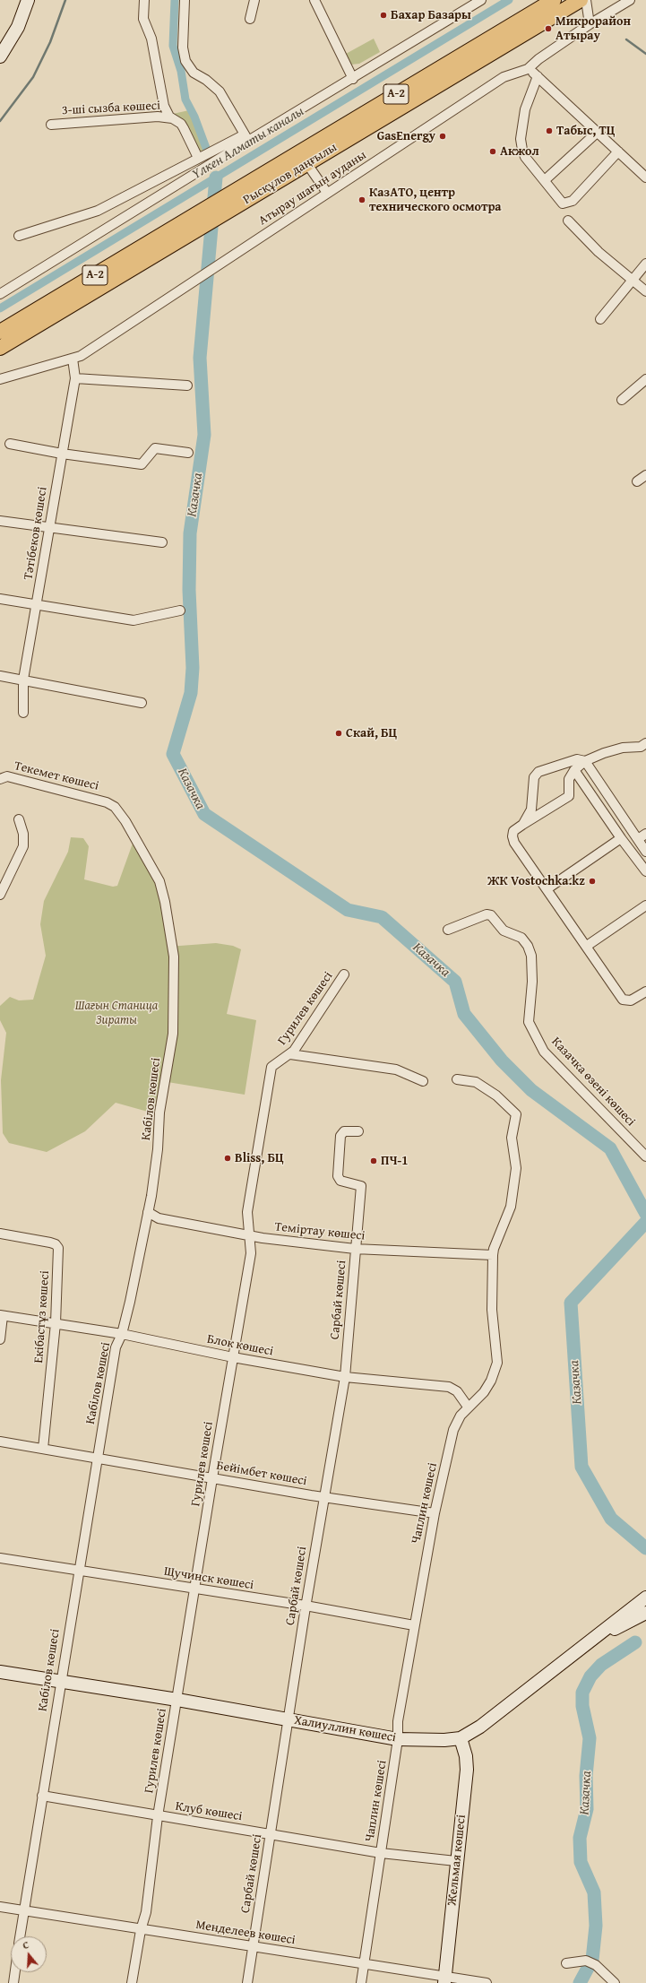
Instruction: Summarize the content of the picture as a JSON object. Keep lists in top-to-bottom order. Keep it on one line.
{"streets":{"main road":["A-2","Рысқұлов даңғылы","Халиуллин көшесі","Жельмая көшесі"],"street":["3-ші сызба көшесі","Атырау шағын ауданы","Тәтібеков көшесі","Текемет көшесі","Гурилев көшесі","Казачка өзені көшесі","Кабілов көшесі","Теміртау көшесі","Сарбай көшесі","Екібастұз көшесі","Блок көшесі","Бейімбет көшесі","Чаплин көшесі","Щучинск көшесі","Клуб көшесі","Менделеев көшесі"]},"crossings":[["Атырау шағын ауданы","Тәтібеков көшесі"],["Текемет көшесі","Кабілов көшесі"],["Гурилев көшесі","Теміртау көшесі"],["Гурилев көшесі","Блок көшесі"],["Гурилев көшесі","Бейімбет көшесі"],["Гурилев көшесі","Щучинск көшесі"],["Гурилев көшесі","Халиуллин көшесі"],["Гурилев көшесі","Клуб көшесі"],["Гурилев көшесі","Менделеев көшесі"],["Кабілов көшесі","Теміртау көшесі"],["Кабілов көшесі","Блок көшесі"],["Кабілов көшесі","Бейімбет көшесі"],["Кабілов көшесі","Щучинск көшесі"],["Кабілов көшесі","Халиуллин көшесі"],["Кабілов көшесі","Клуб көшесі"],["Кабілов көшесі","Менделеев көшесі"],["Теміртау көшесі","Сарбай көшесі"],["Теміртау көшесі","Чаплин көшесі"],["Сарбай көшесі","Блок көшесі"],["Сарбай көшесі","Бейімбет көшесі"],["Сарбай көшесі","Щучинск көшесі"],["Сарбай көшесі","Халиуллин көшесі"],["Сарбай көшесі","Клуб көшесі"],["Сарбай көшесі","Менделеев көшесі"],["Екібастұз көшесі","Блок көшесі"],["Екібастұз көшесі","Бейімбет көшесі"],["Блок көшесі","Чаплин көшесі"],["Бейімбет көшесі","Чаплин көшесі"],["Чаплин көшесі","Щучинск көшесі"],["Чаплин көшесі","Халиуллин көшесі"],["Чаплин көшесі","Клуб көшесі"],["Чаплин көшесі","Менделеев көшесі"],["Халиуллин көшесі","Жельмая көшесі"],["Клуб көшесі","Жельмая көшесі"],["Жельмая көшесі","Менделеев көшесі"]],"water":["Үлкен Алматы каналы","Казачка"],"parks":["Шағын Станица Зираты"],"places":["Бахар Базары","Микрорайон Атырау","Табыс, ТЦ","GasEnergy","Акжол","КазАТО, центр технического осмотра","Скай, БЦ","ЖК Vostochka.kz","Bliss, БЦ","ПЧ-1"],"north":"top"}
